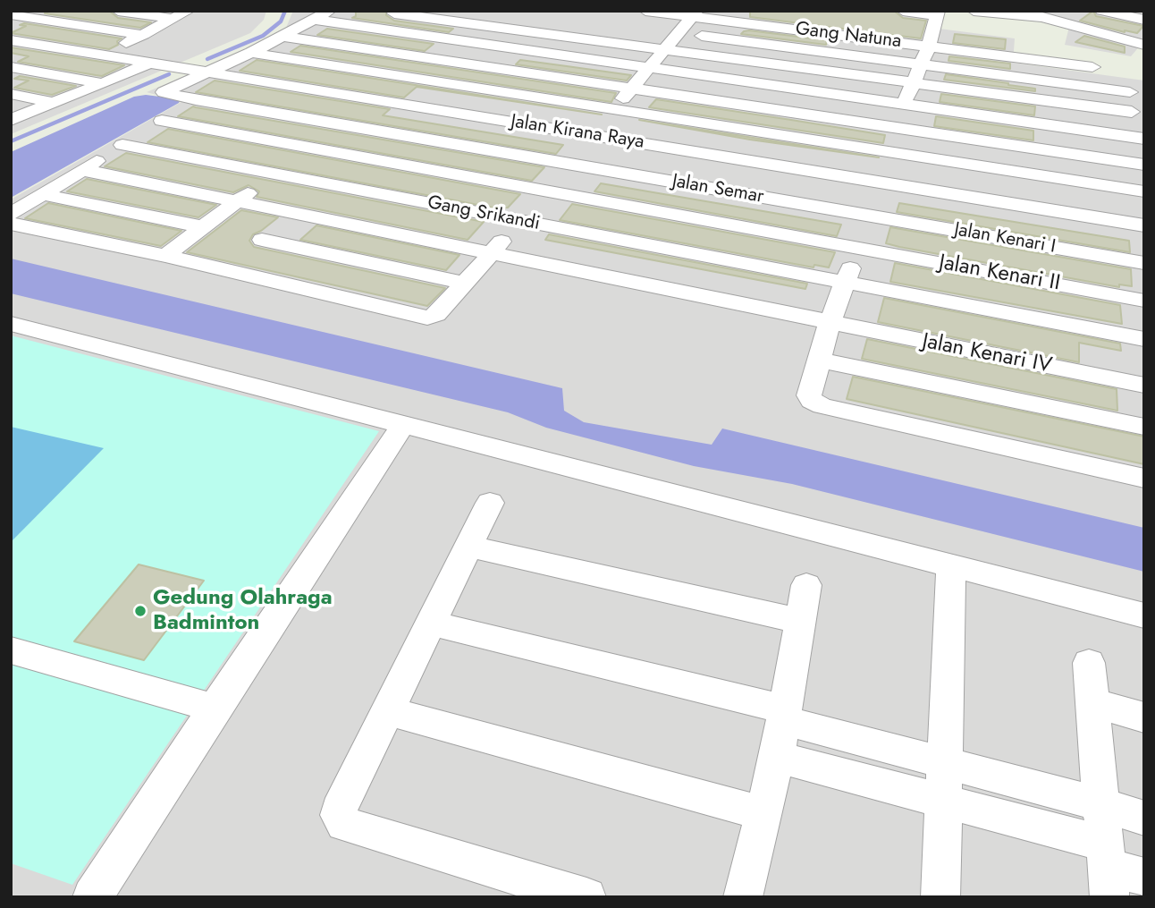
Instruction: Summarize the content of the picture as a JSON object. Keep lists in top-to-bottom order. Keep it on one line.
{"streets":{"street":["Gang Natuna","Jalan Kirana Raya","Jalan Semar","Gang Srikandi","Jalan Kenari I","Jalan Kenari II","Jalan Kenari IV"]},"crossings":[["Jalan Kirana Raya","Jalan Semar"],["Jalan Semar","Jalan Kenari I"]],"places":["Gedung Olahraga Badminton"]}
